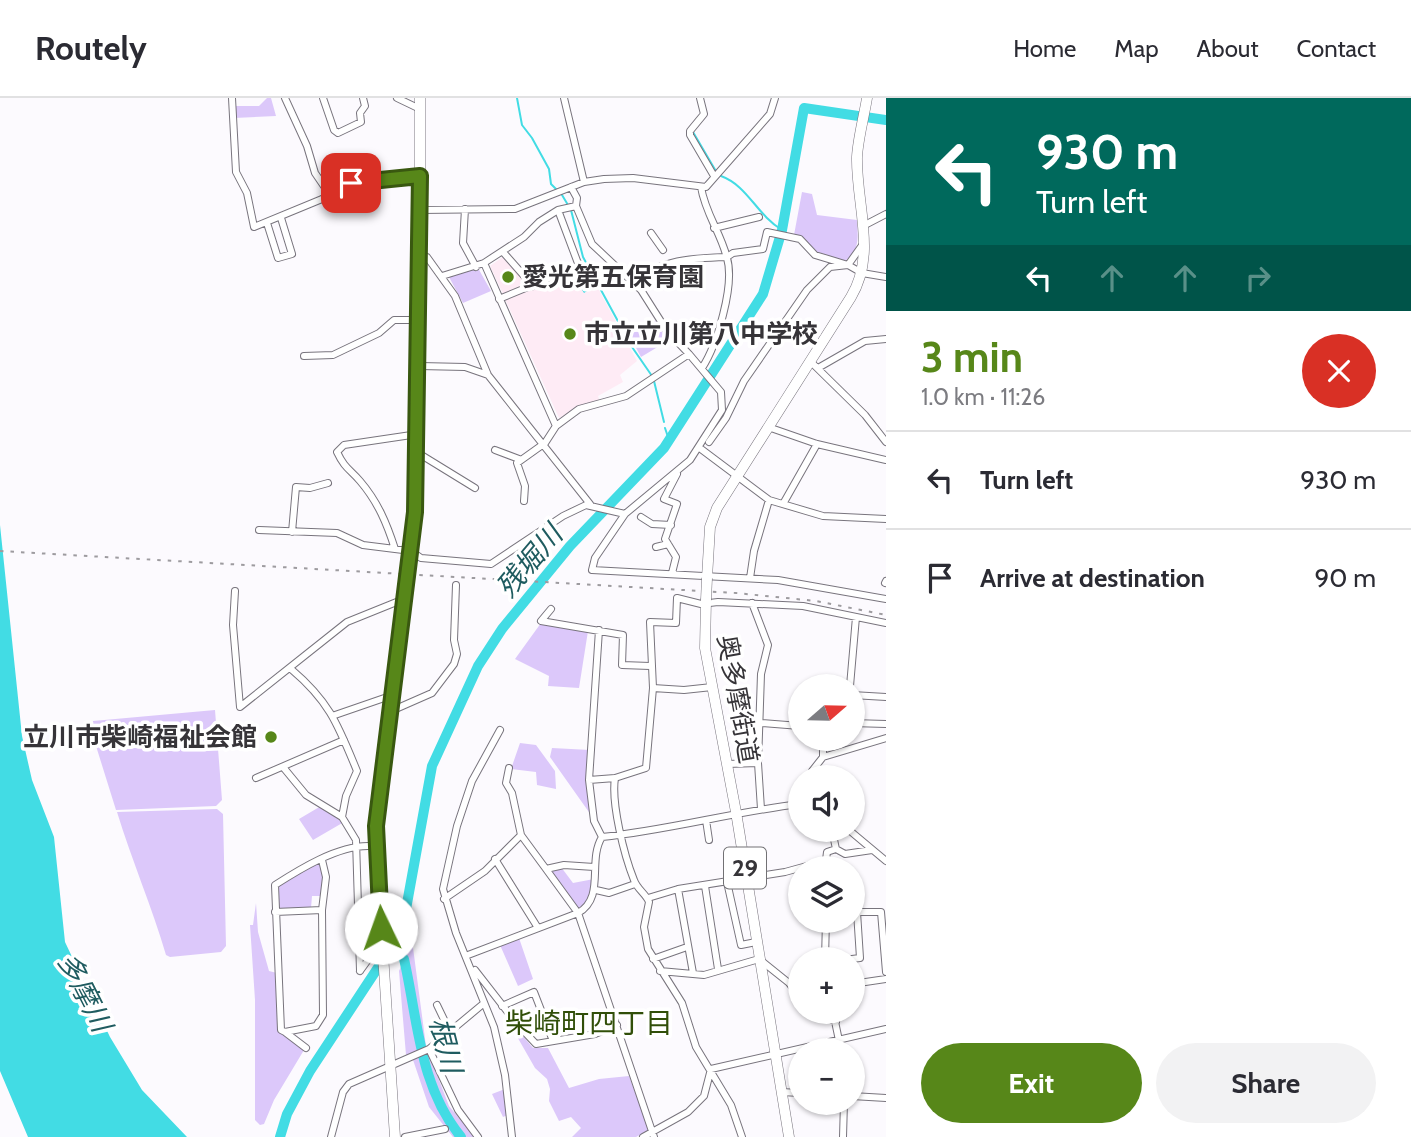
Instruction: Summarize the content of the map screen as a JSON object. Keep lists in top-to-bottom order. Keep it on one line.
{"streets":{"main road":["奥多摩街道","29"]},"districts":["柴崎町四丁目"],"water":["残堀川","多摩川","根川"],"places":["愛光第五保育園","市立立川第八中学校","立川市柴崎福祉会館"],"north":"right","page":{"header":"Routely","nav":["Home","Map","About","Contact"],"turn":["930 m","Turn left"],"heading":["3 min","1.0 km · 11:26"],"list":[{"name":"Turn left","value":"930 m"},{"name":"Arrive at destination","value":"90 m"}],"map_buttons":["+","−"],"buttons":["Exit","Share"]}}
